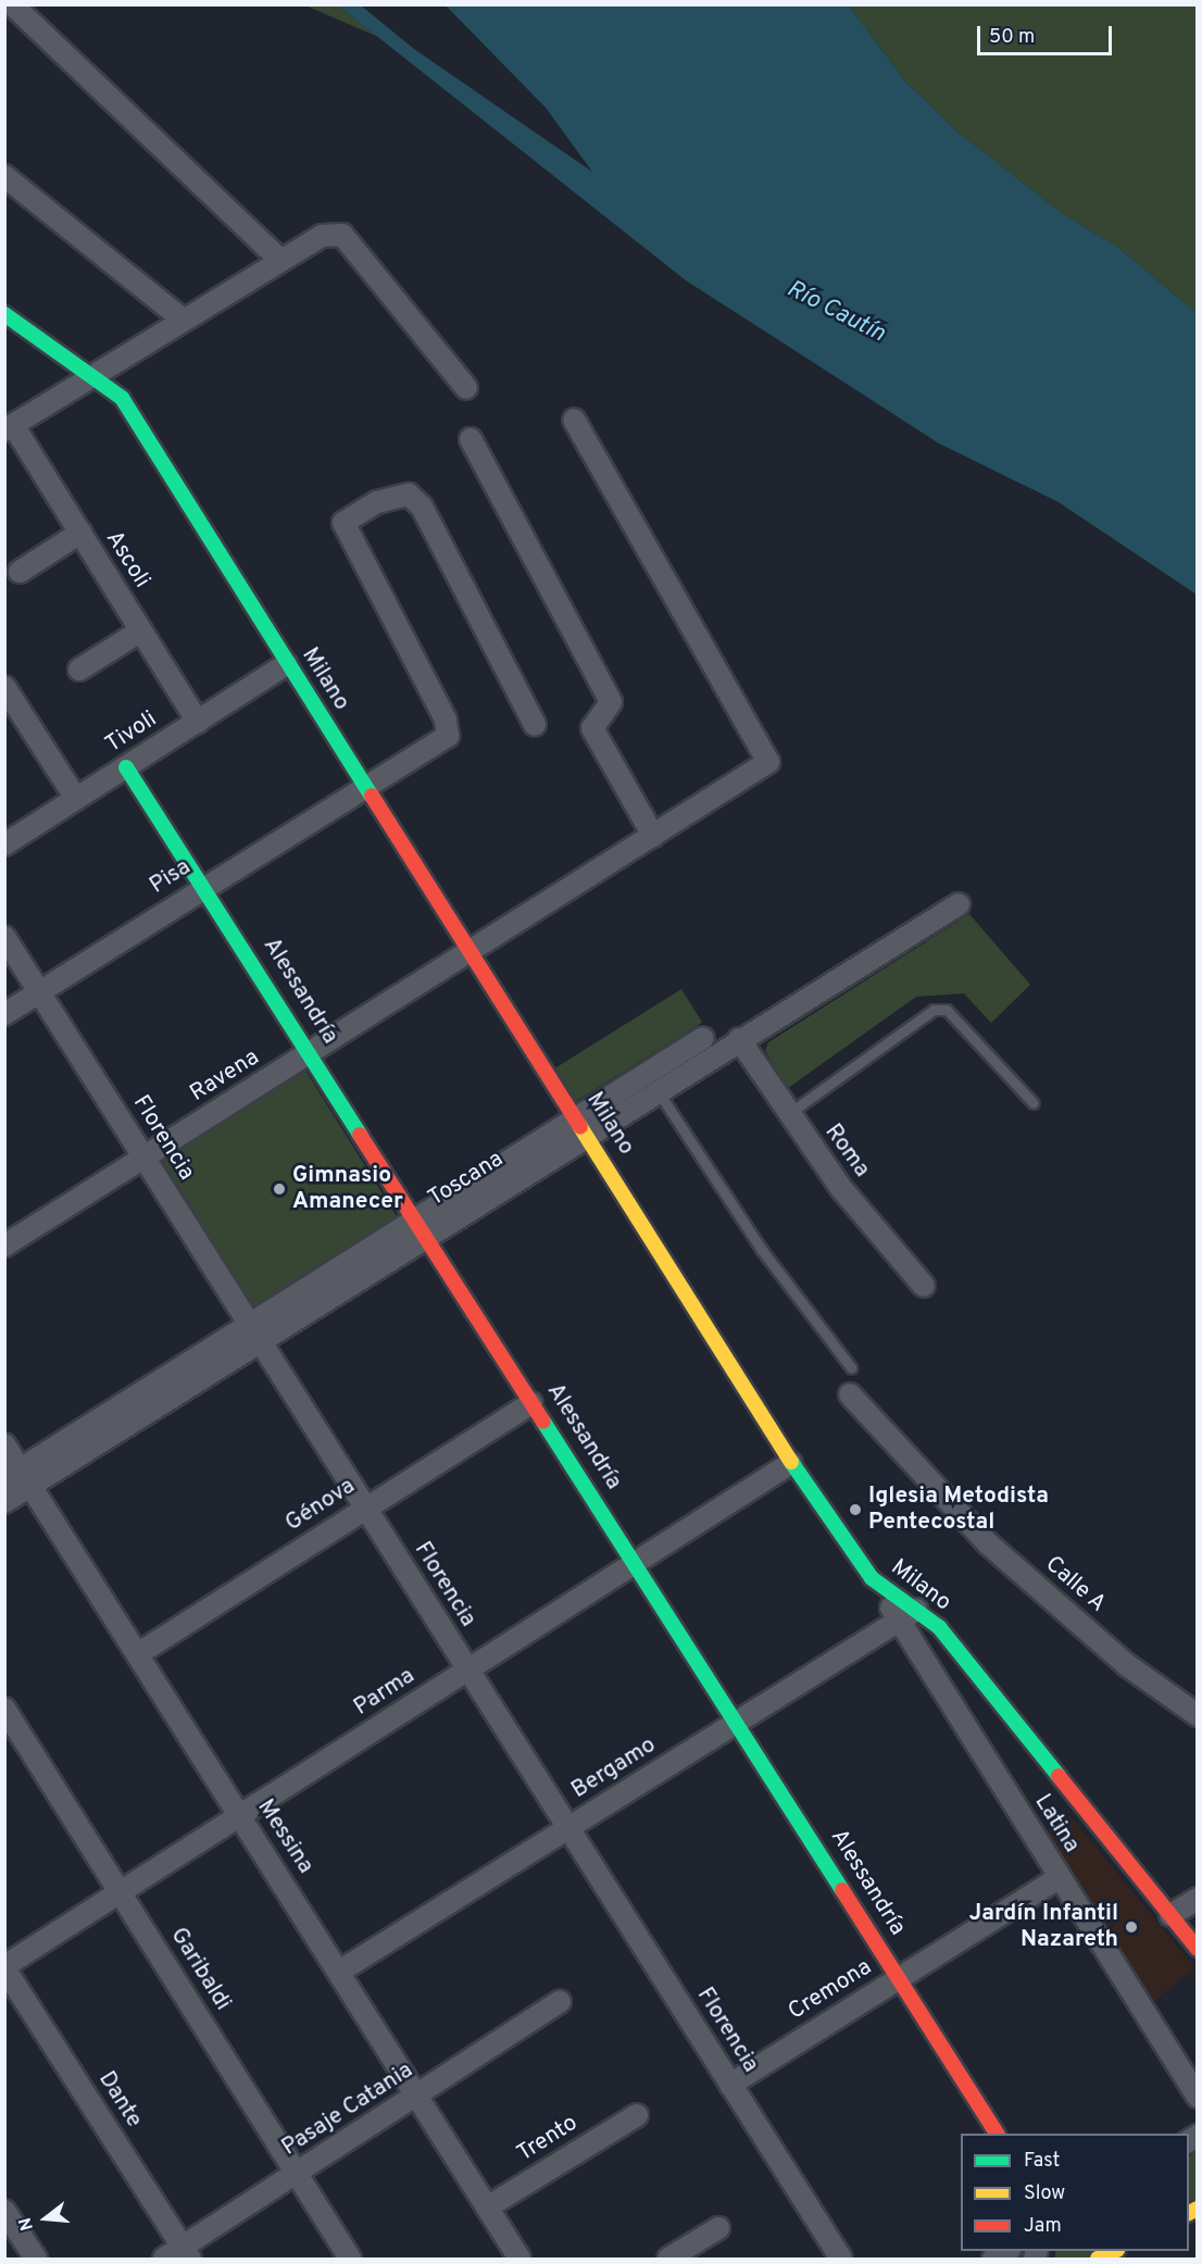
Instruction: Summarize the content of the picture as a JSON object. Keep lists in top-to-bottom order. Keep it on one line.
{"streets":{"street":["Ascoli","Milano","Tivoli","Pisa","Alessandría","Ravena","Florencia","Roma","Toscana","Génova","Calle A","Parma","Bergamo","Latina","Messina","Garibaldi","Cremona","Dante","Pasaje Catania","Trento"]},"crossings":[["Ascoli","Tivoli"],["Milano","Tivoli"],["Milano","Pisa"],["Milano","Ravena"],["Milano","Toscana"],["Milano","Parma"],["Milano","Bergamo"],["Milano","Latina"],["Tivoli","Alessandría"],["Pisa","Alessandría"],["Pisa","Florencia"],["Alessandría","Ravena"],["Alessandría","Toscana"],["Alessandría","Génova"],["Alessandría","Parma"],["Alessandría","Bergamo"],["Alessandría","Cremona"],["Ravena","Florencia"],["Florencia","Toscana"],["Florencia","Génova"],["Florencia","Parma"],["Florencia","Bergamo"],["Florencia","Cremona"],["Roma","Toscana"],["Toscana","Messina"],["Génova","Messina"],["Parma","Messina"],["Parma","Garibaldi"],["Parma","Dante"],["Bergamo","Latina"],["Bergamo","Messina"],["Latina","Cremona"],["Messina","Pasaje Catania"],["Messina","Trento"],["Garibaldi","Pasaje Catania"],["Dante","Pasaje Catania"]],"water":["Río Cautín"],"places":["Gimnasio Amanecer","Iglesia Metodista Pentecostal","Jardín Infantil Nazareth"],"legend":["Fast","Slow","Jam"],"scale_bar":"50 m","north":"left"}
